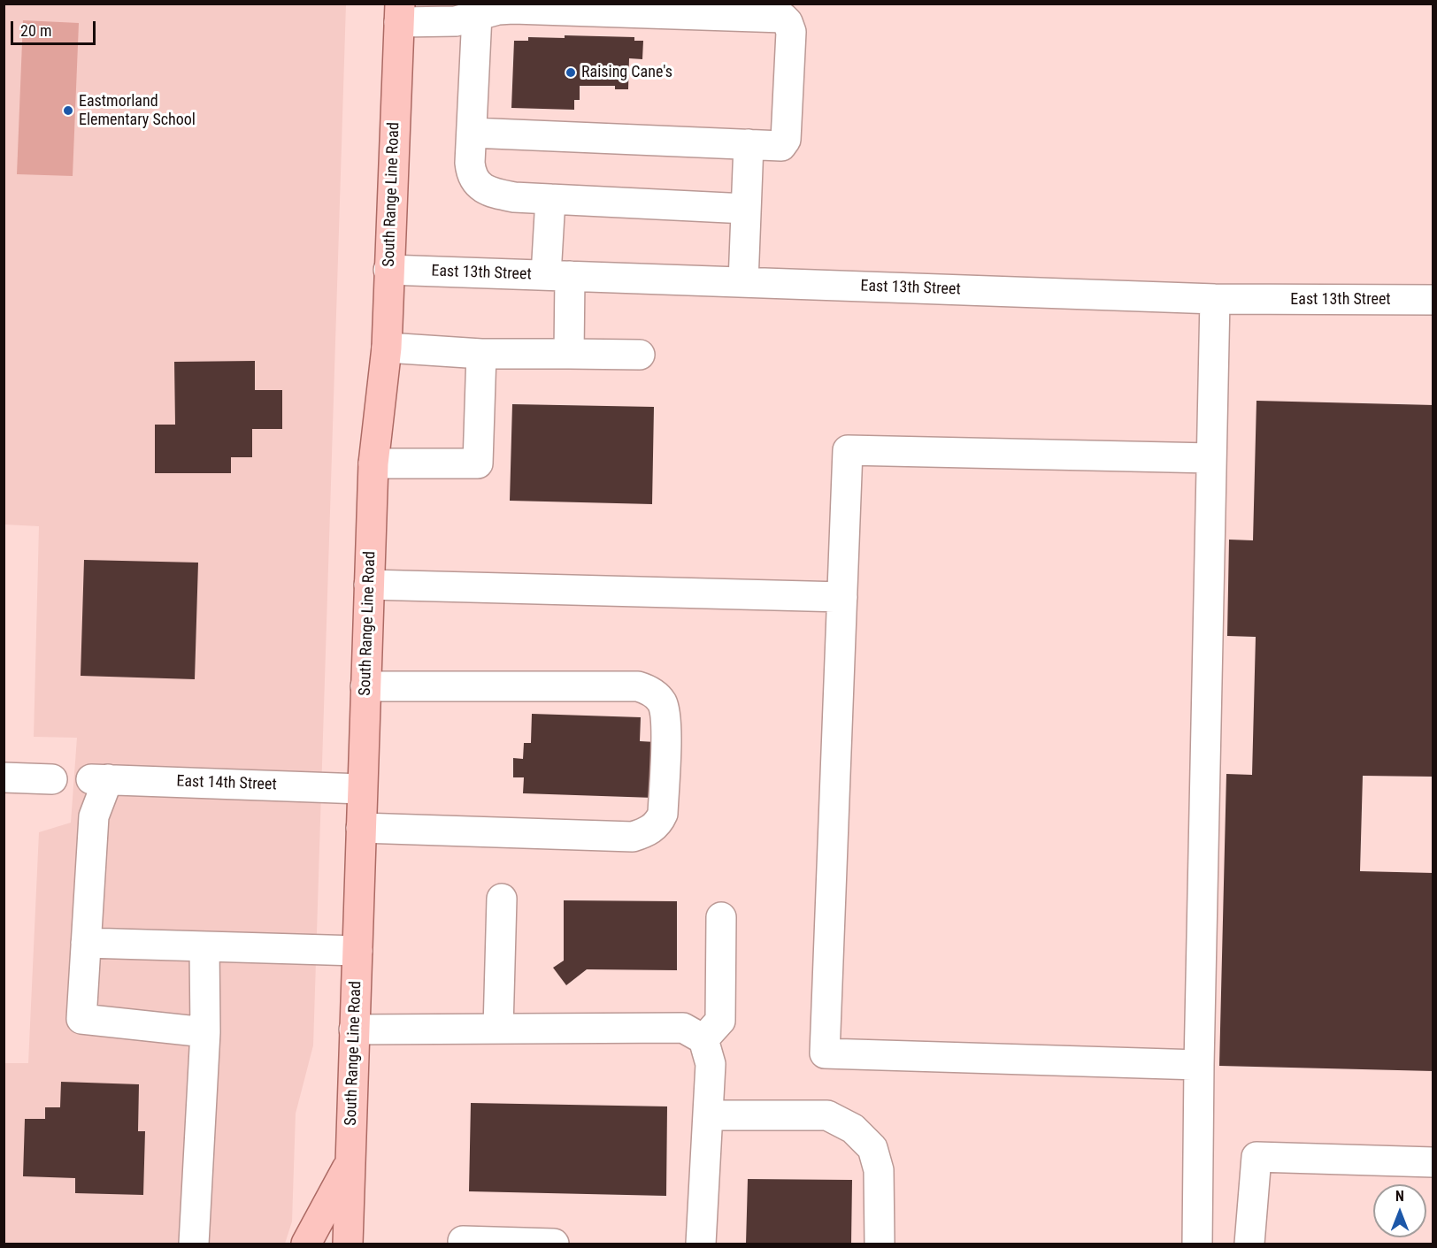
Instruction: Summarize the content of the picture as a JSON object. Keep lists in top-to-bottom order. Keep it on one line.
{"streets":{"main road":["South Range Line Road"],"street":["East 13th Street","East 14th Street"]},"crossings":[["South Range Line Road","East 13th Street"],["South Range Line Road","East 14th Street"]],"places":["Raising Cane's","Eastmorland Elementary School"],"scale_bar":"20 m","north":"top"}
